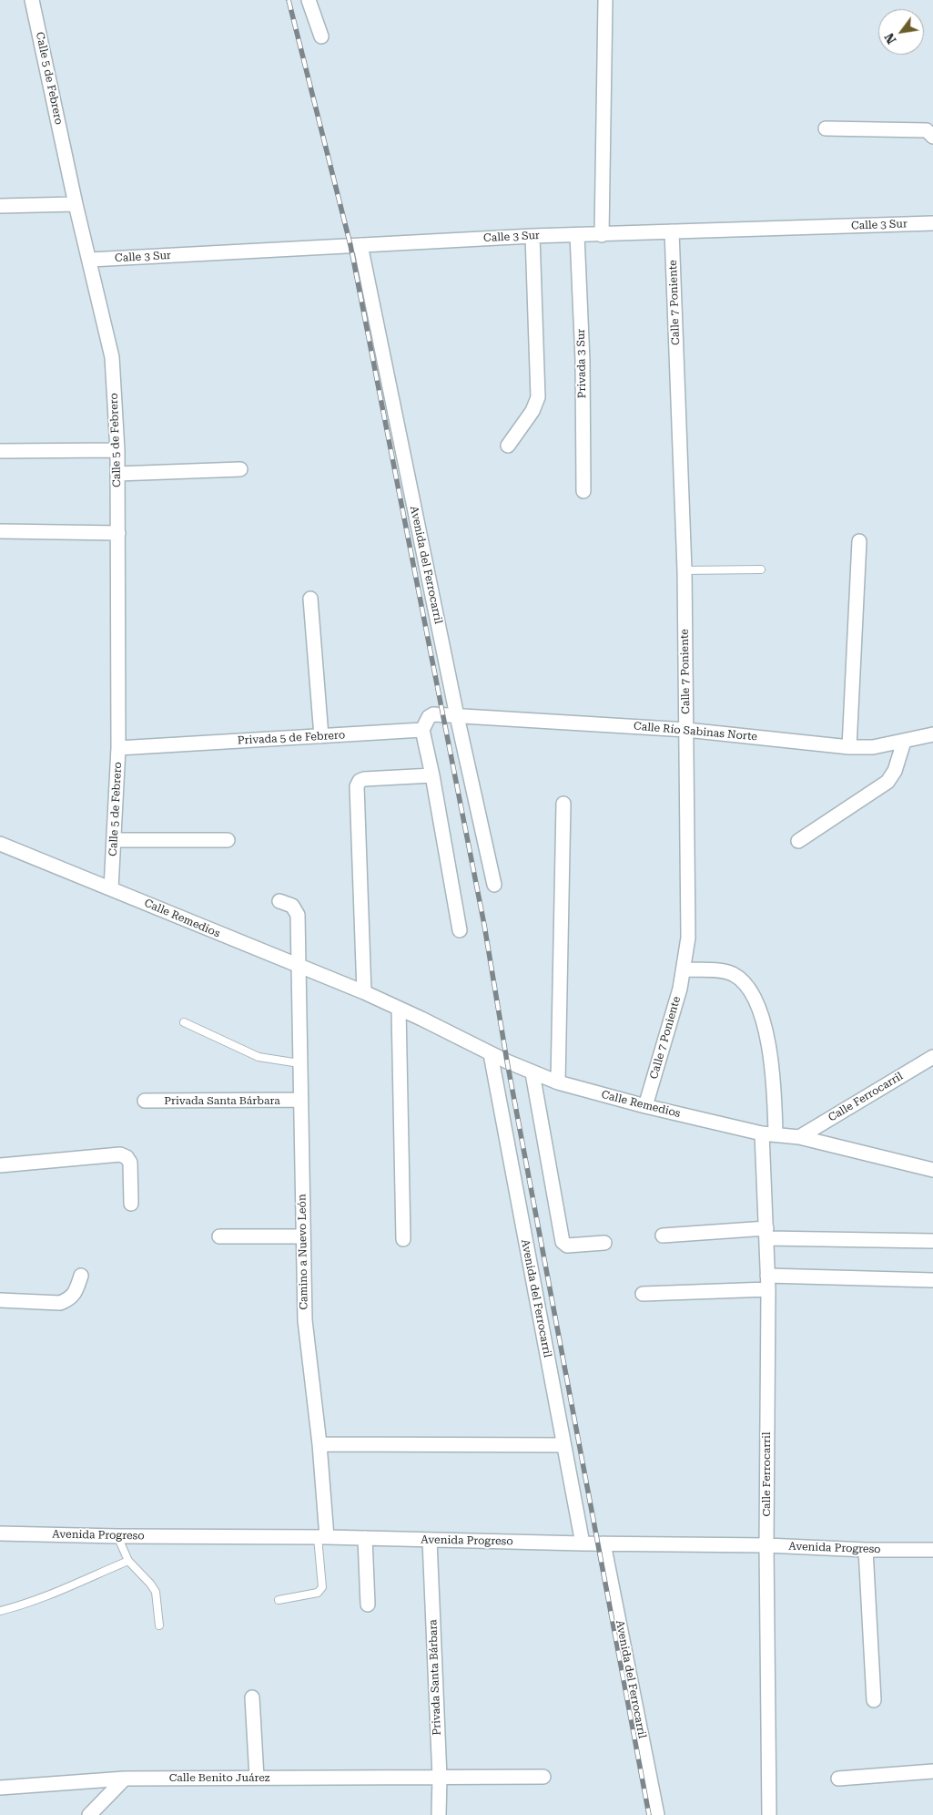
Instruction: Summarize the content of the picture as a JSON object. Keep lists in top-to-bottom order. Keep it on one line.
{"streets":{"street":["Calle 5 de Febrero","Calle 3 Sur","Calle 7 Poniente","Privada 3 Sur","Avenida del Ferrocarril","Calle Río Sabinas Norte","Privada 5 de Febrero","Calle Remedios","Calle Ferrocarril","Privada Santa Bárbara","Camino a Nuevo León","Avenida Progreso","Calle Benito Juárez"]},"crossings":[["Calle 5 de Febrero","Calle 3 Sur"],["Calle 5 de Febrero","Privada 5 de Febrero"],["Calle 5 de Febrero","Calle Remedios"],["Calle 3 Sur","Calle 7 Poniente"],["Calle 3 Sur","Privada 3 Sur"],["Calle 3 Sur","Avenida del Ferrocarril"],["Calle 7 Poniente","Calle Río Sabinas Norte"],["Calle 7 Poniente","Calle Remedios"],["Avenida del Ferrocarril","Calle Río Sabinas Norte"],["Avenida del Ferrocarril","Calle Remedios"],["Avenida del Ferrocarril","Avenida Progreso"],["Calle Remedios","Calle Ferrocarril"],["Calle Remedios","Camino a Nuevo León"],["Calle Ferrocarril","Avenida Progreso"],["Privada Santa Bárbara","Camino a Nuevo León"],["Privada Santa Bárbara","Avenida Progreso"],["Privada Santa Bárbara","Calle Benito Juárez"],["Camino a Nuevo León","Avenida Progreso"]],"north":"bottom left"}
